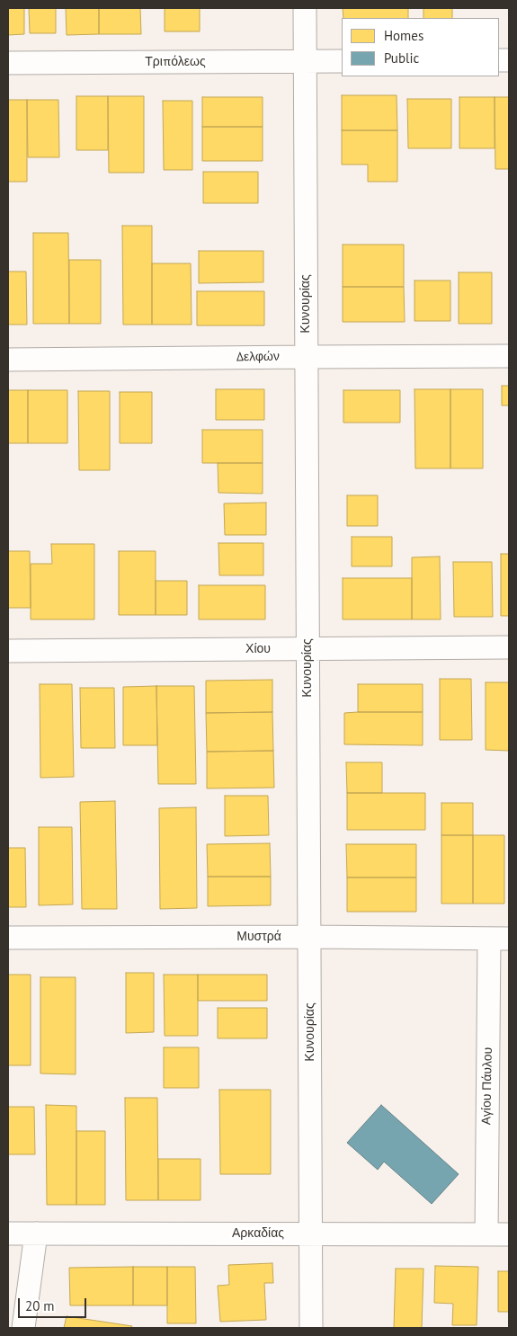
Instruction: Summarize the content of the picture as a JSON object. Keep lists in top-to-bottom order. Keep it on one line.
{"streets":{"street":["Τριπόλεως","Κυνουρίας","Δελφών","Χίου","Μυστρά","Αγίου Πάυλου","Αρκαδίας"]},"crossings":[["Τριπόλεως","Κυνουρίας"],["Κυνουρίας","Δελφών"],["Κυνουρίας","Χίου"],["Κυνουρίας","Μυστρά"],["Κυνουρίας","Αρκαδίας"],["Μυστρά","Αγίου Πάυλου"],["Αγίου Πάυλου","Αρκαδίας"]],"legend":["Homes","Public"],"scale_bar":"20 m"}
